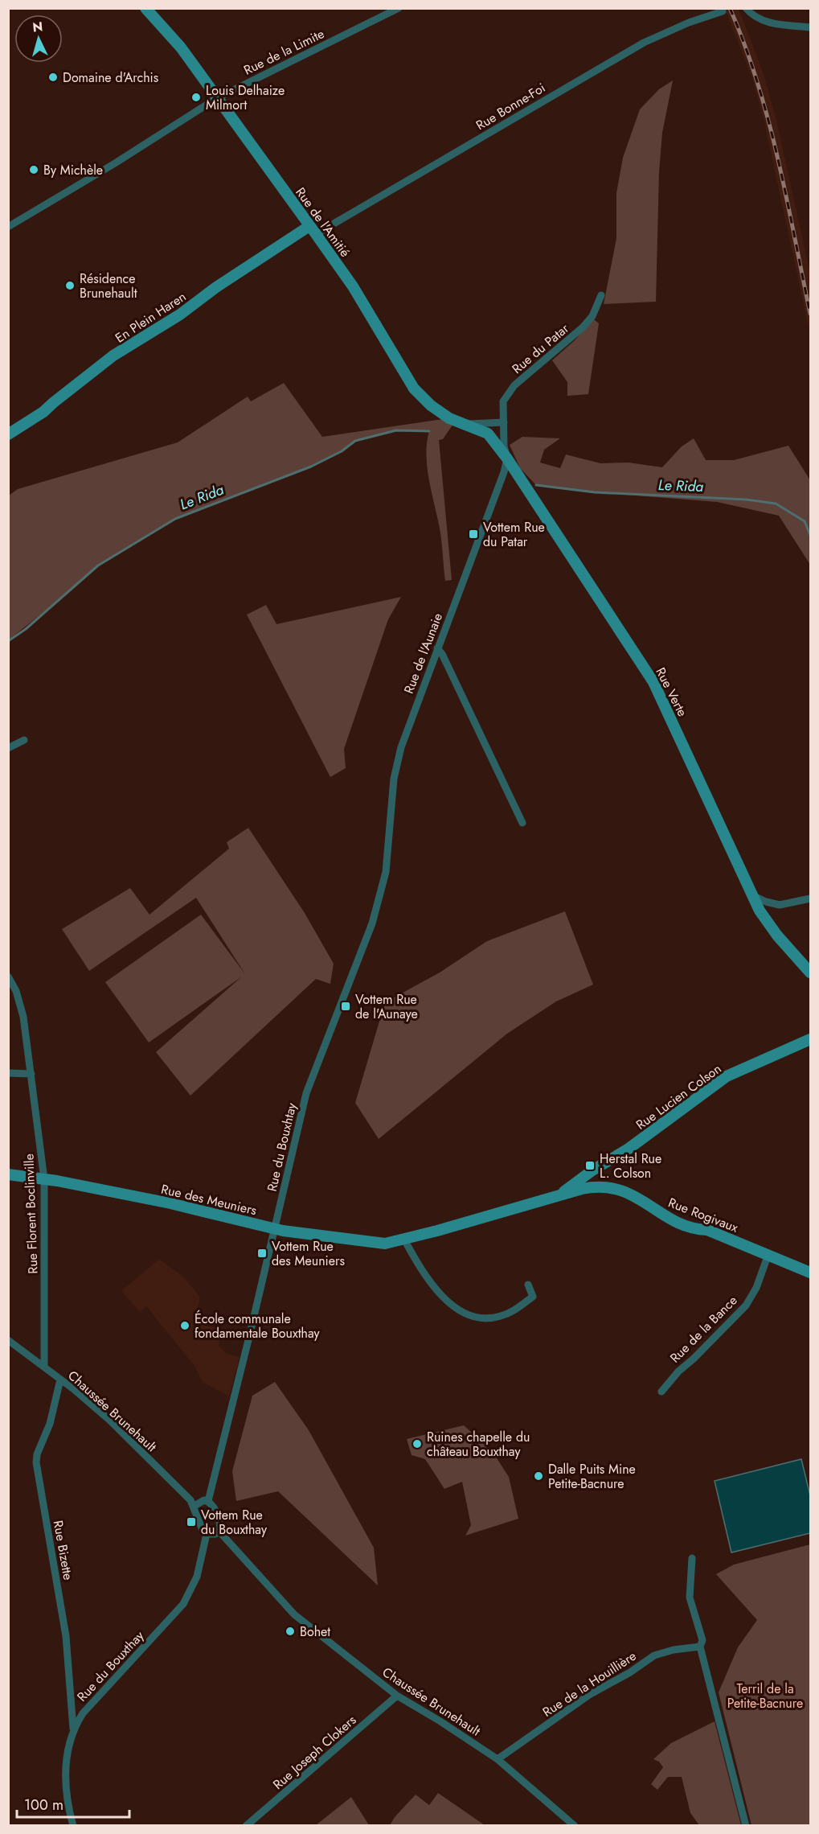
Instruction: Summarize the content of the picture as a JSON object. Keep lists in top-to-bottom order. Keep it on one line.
{"streets":{"street":["Rue de la Limite","Rue Bonne-Foi","Rue de l'Amitié","En Plein Haren","Rue du Patar","Rue de l'Aunaie","Rue Verte","Rue Lucien Colson","Rue du Bouxhtay","Rue des Meuniers","Rue Florent Boclinville","Rue Rogivaux","Rue de la Bance","Chaussée Brunehault","Rue Bizette","Rue du Bouxthay","Rue de la Houillière","Rue Joseph Clokers"]},"crossings":[["Rue de la Limite","Rue de l'Amitié"],["Rue Bonne-Foi","Rue de l'Amitié"],["Rue Bonne-Foi","En Plein Haren"],["Rue de l'Amitié","En Plein Haren"],["Rue de l'Amitié","Rue Verte"],["Rue du Patar","Rue de l'Aunaie"],["Rue du Patar","Rue Verte"],["Rue de l'Aunaie","Rue Verte"],["Rue de l'Aunaie","Rue du Bouxhtay"],["Rue du Bouxhtay","Rue des Meuniers"],["Rue du Bouxhtay","Chaussée Brunehault"],["Rue des Meuniers","Rue Florent Boclinville"],["Rue des Meuniers","Rue Rogivaux"],["Rue Florent Boclinville","Chaussée Brunehault"],["Rue Rogivaux","Rue de la Bance"],["Chaussée Brunehault","Rue Bizette"],["Chaussée Brunehault","Rue du Bouxthay"],["Chaussée Brunehault","Rue de la Houillière"],["Chaussée Brunehault","Rue Joseph Clokers"],["Rue Bizette","Rue du Bouxthay"]],"water":["Le Rida"],"parks":["Terril de la Petite-Bacnure"],"places":{"other":["Domaine d'Archis","Louis Delhaize Milmort","By Michèle","Résidence Brunehault","École communale fondamentale Bouxthay","Ruines chapelle du château Bouxthay","Dalle Puits Mine Petite-Bacnure","Bohet"],"transit":["Vottem Rue du Patar","Vottem Rue de l'Aunaye","Herstal Rue L. Colson","Vottem Rue des Meuniers","Vottem Rue du Bouxthay"]},"scale_bar":"100 m","north":"top"}
